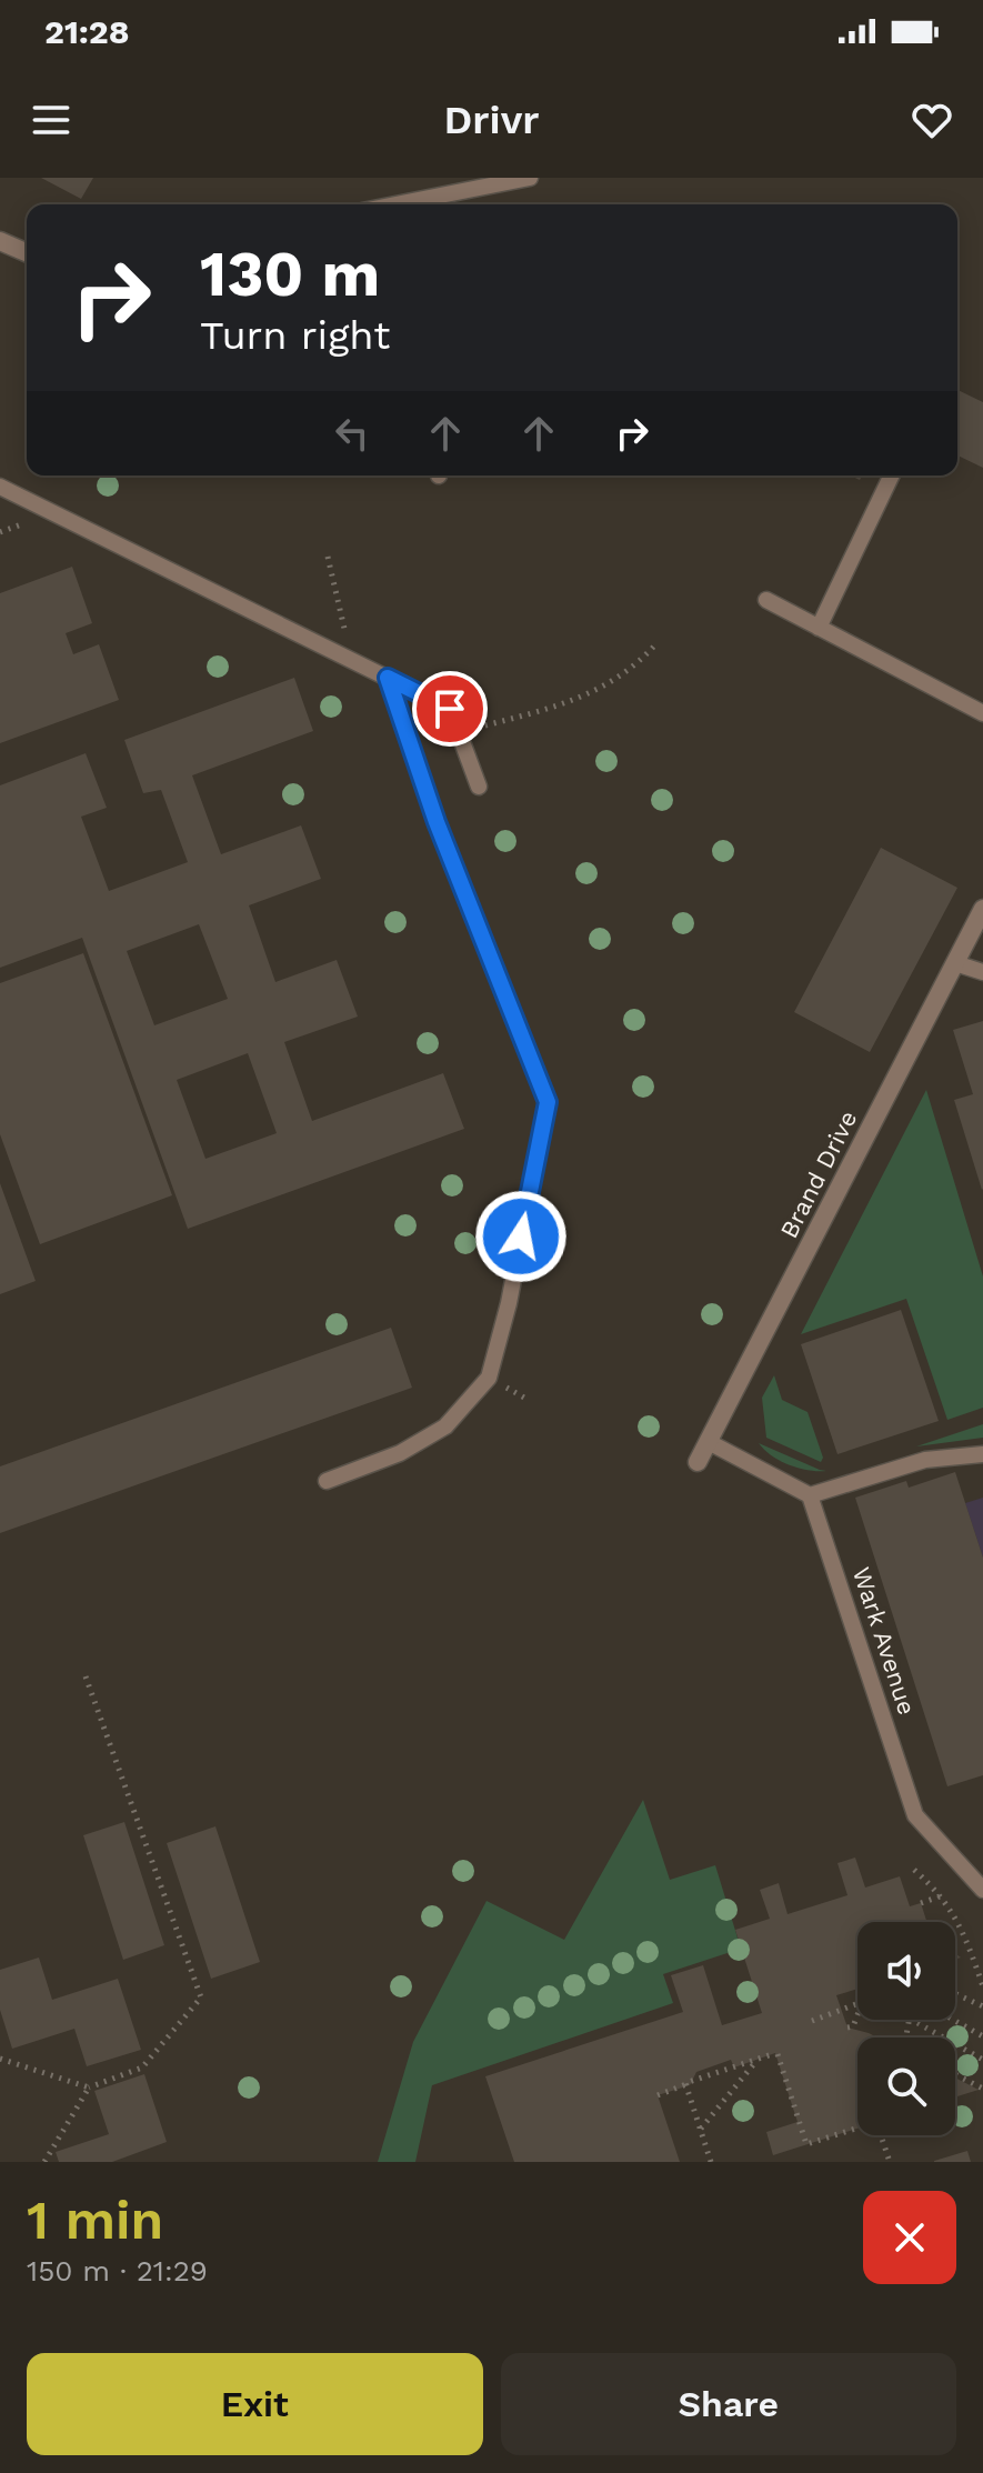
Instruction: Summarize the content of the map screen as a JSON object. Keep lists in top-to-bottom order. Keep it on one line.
{"streets":{"street":["Brand Drive"],"lane":["Wark Avenue"]},"page":{"status":"21:28","header":"Drivr","turn":["130 m","Turn right"],"heading":["1 min","150 m · 21:29"],"buttons":["Exit","Share"]}}
